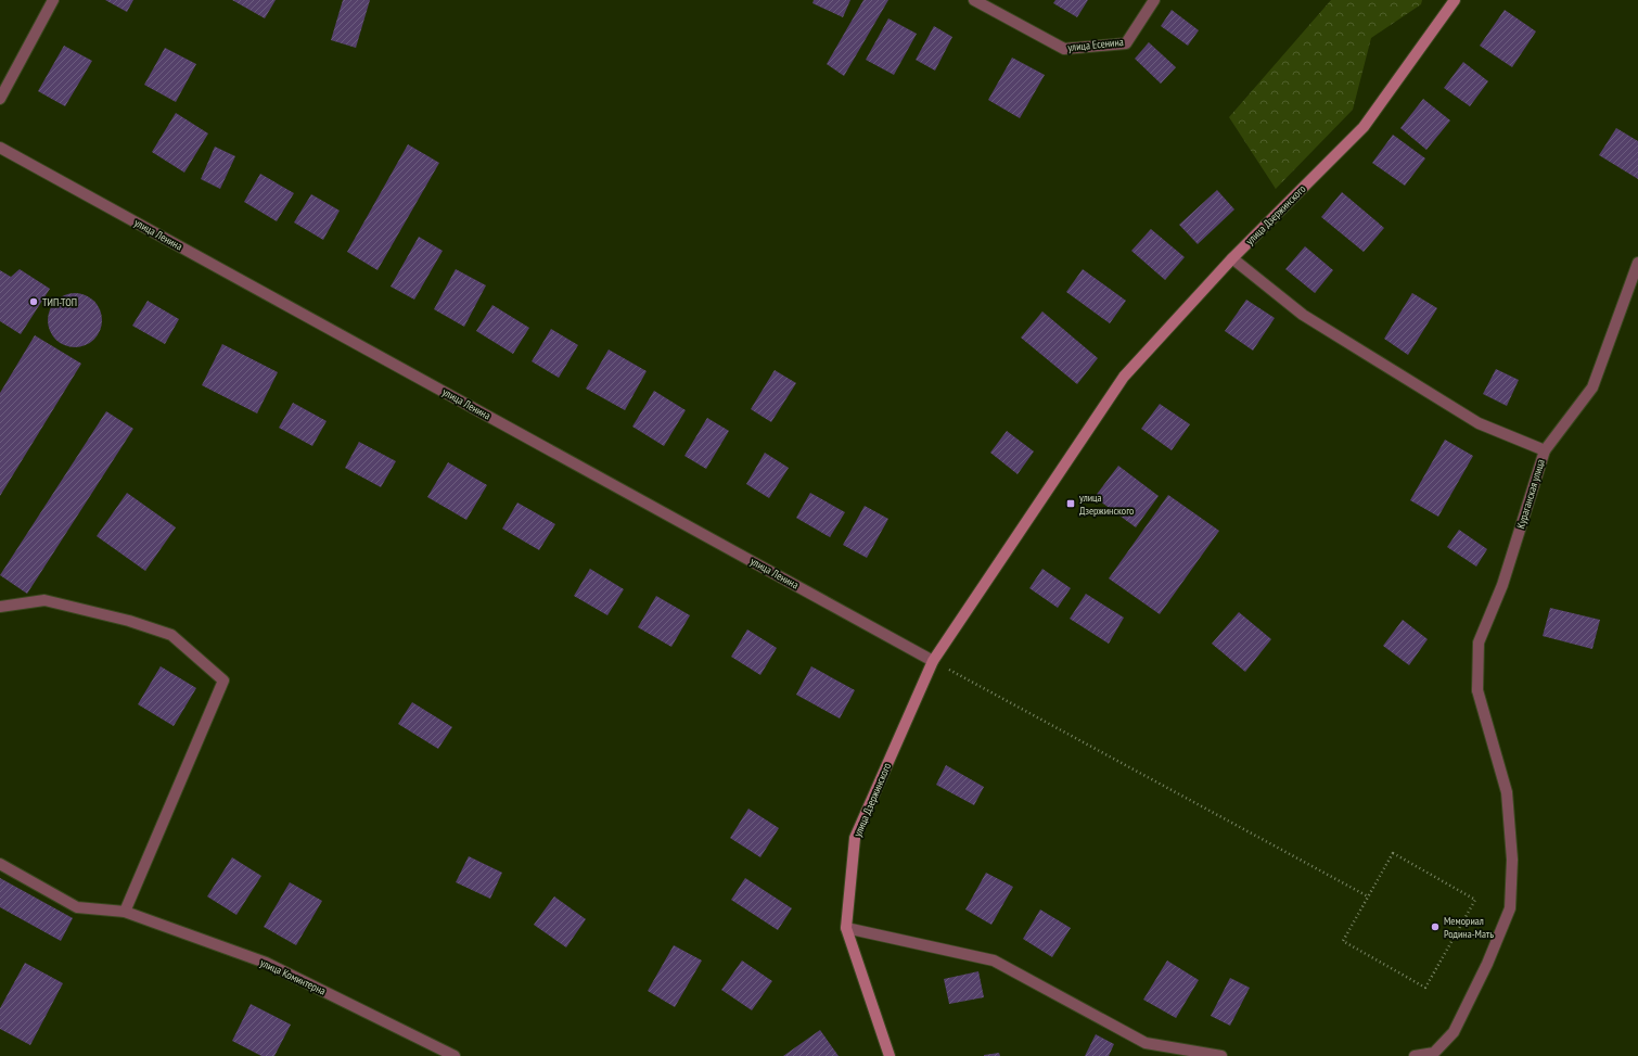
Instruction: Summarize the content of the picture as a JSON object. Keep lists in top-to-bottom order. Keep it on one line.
{"streets":{"street":["улица Есенина","улица Дзержинского","улица Ленина","Кураганская улица","улица Коминтерна"]},"crossings":[["улица Дзержинского","улица Ленина"]],"places":{"other":["ТИП-ТОП","Мемориал Родина-Мать"],"transit":["улица Дзержинского"]}}
